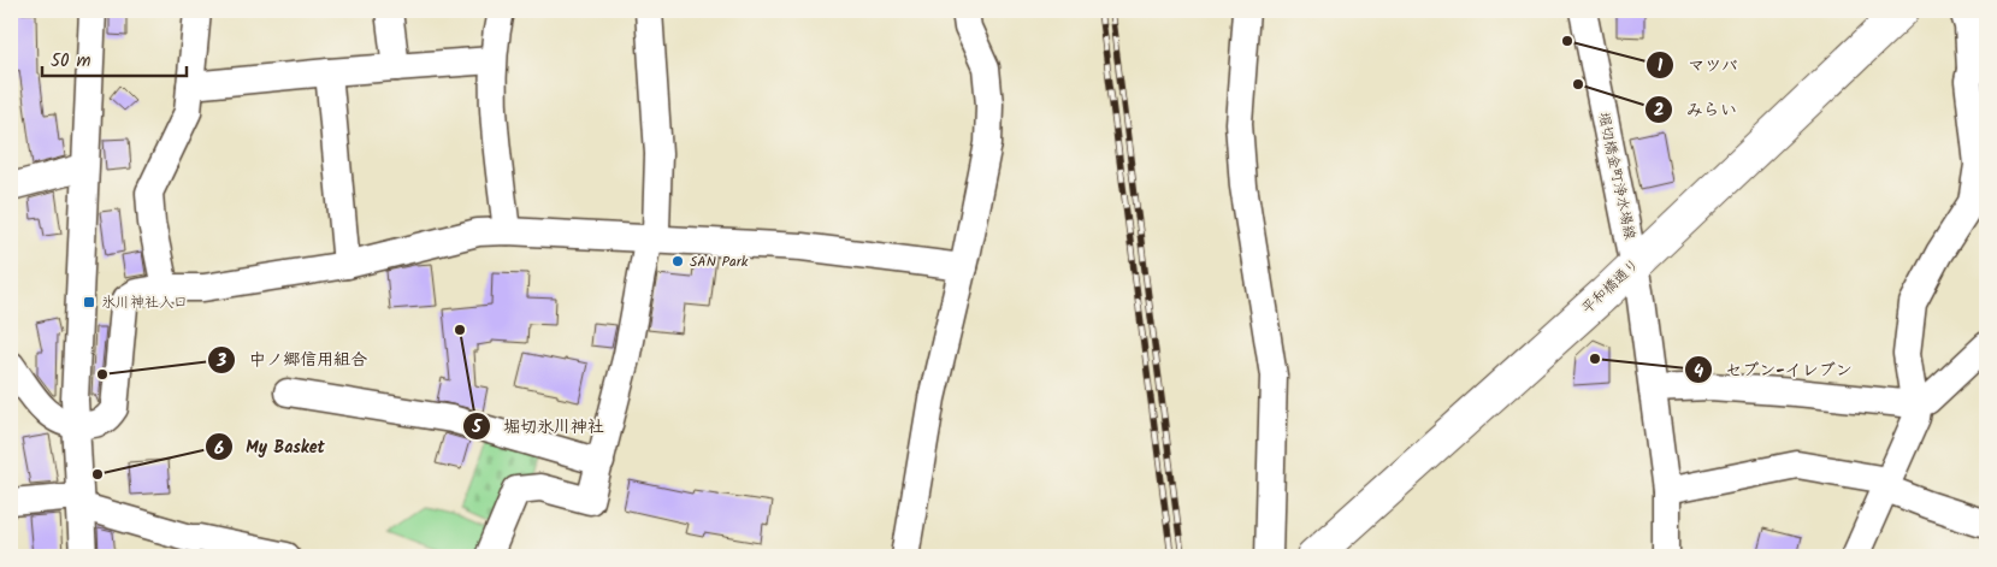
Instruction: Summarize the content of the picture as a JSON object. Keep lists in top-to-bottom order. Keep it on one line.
{"streets":{"main road":["平和橋通り"],"street":["堀切橋金町浄水場線"]},"crossings":[["堀切橋金町浄水場線","平和橋通り"]],"places":{"other":["マツバ","みらい","SAN Park","堀切氷川神社","セブン-イレブン","中ノ郷信用組合","My Basket"],"transit":["氷川神社入口"]},"scale_bar":"50 m"}
